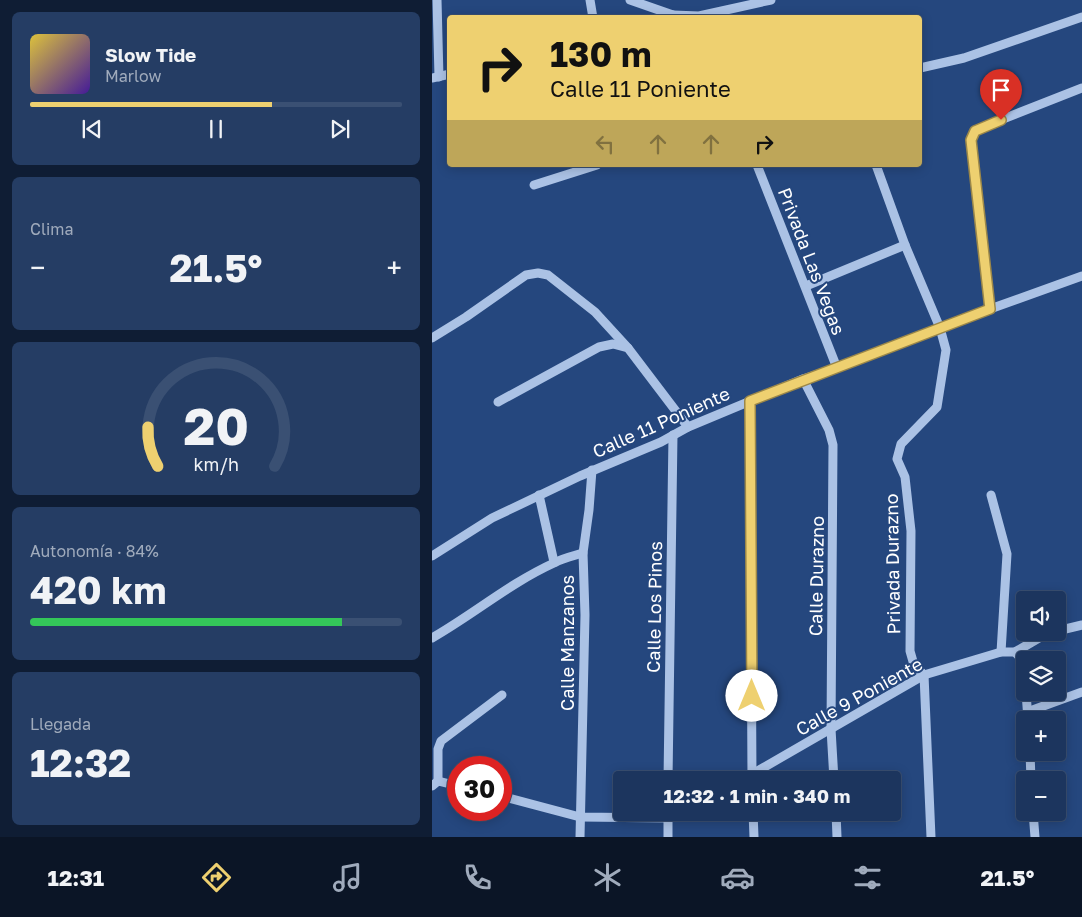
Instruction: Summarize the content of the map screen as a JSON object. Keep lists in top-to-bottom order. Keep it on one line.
{"streets":{"street":["Privada Las Vegas","Calle 11 Poniente","Privada Durazno","Calle Durazno","Calle Los Pinos","Calle Manzanos","Calle 9 Poniente"]},"crossings":[["Privada Las Vegas","Calle 11 Poniente"],["Calle 11 Poniente","Privada Durazno"],["Calle 11 Poniente","Calle Durazno"],["Calle 11 Poniente","Calle Los Pinos"],["Calle 11 Poniente","Calle Manzanos"],["Privada Durazno","Calle 9 Poniente"],["Calle Durazno","Calle 9 Poniente"]],"page":{"turn":["130 m","Calle 11 Poniente"],"song":["Slow Tide","Marlow"],"tile":["Clima",["Autonomía · 84%","420 km"],["Llegada","12:32"]],"heat":["−","21.5°","+"],"map_buttons":["+","−"],"limit":"30","trip":"12:32 · 1 min · 340 m","tabs":["12:31","21.5°"],"gauge":["20","km/h"]}}
